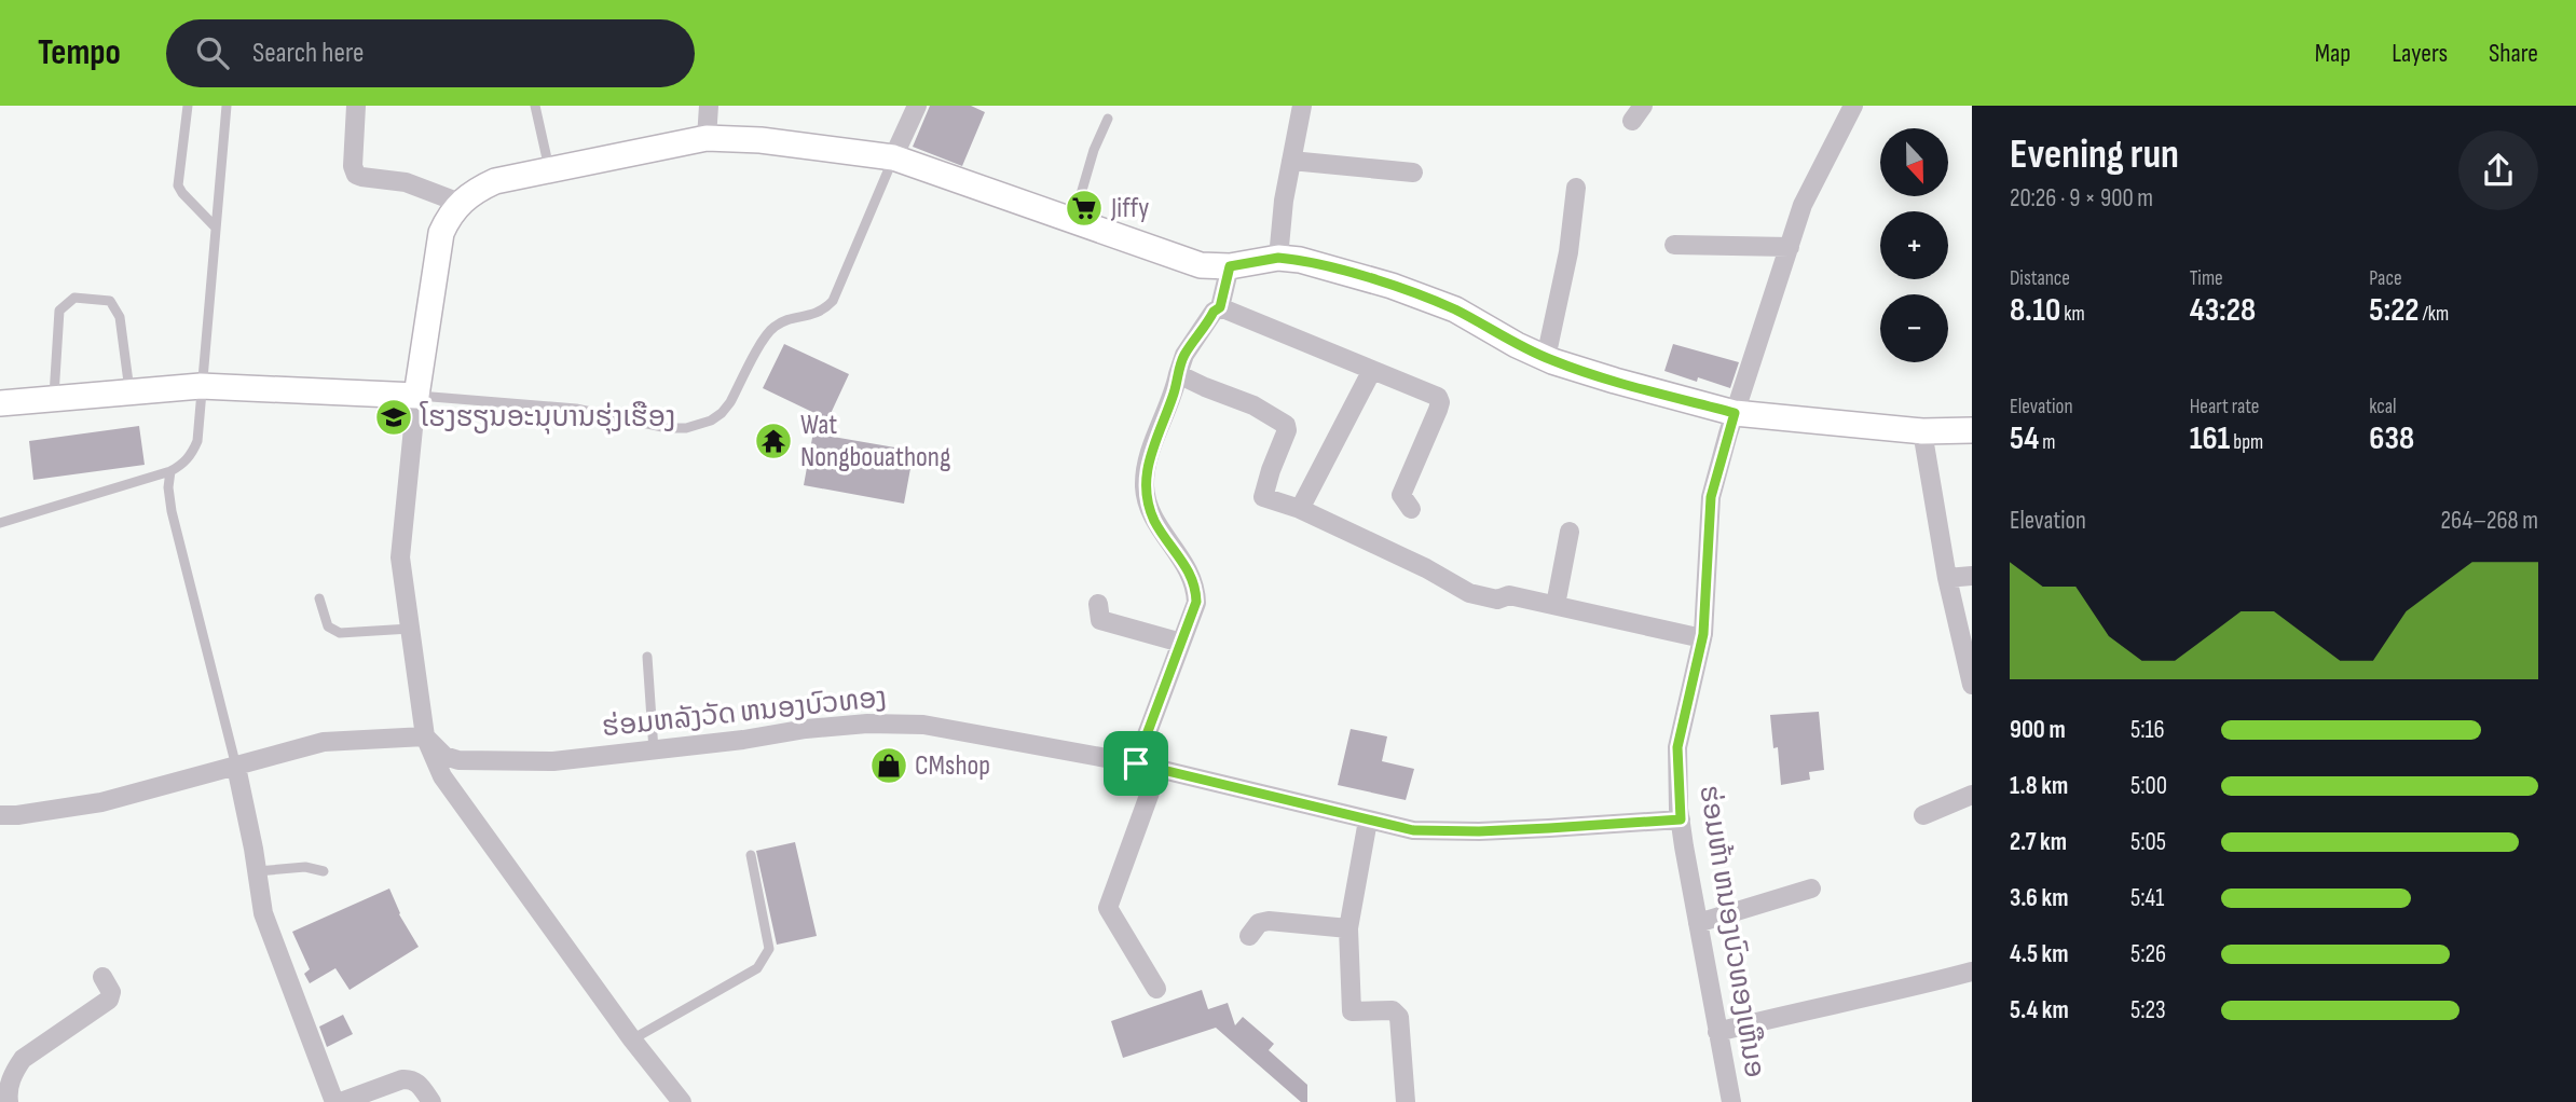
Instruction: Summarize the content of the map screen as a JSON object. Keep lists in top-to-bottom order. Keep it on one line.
{"streets":{"street":["ຮ່ອມຫລັງວັດ ຫນອງບົວທອງ","ຮ່ອມຫ້າ ຫນອງບົວທອງເຫືນອ"]},"crossings":[["ຮ່ອມຫລັງວັດ ຫນອງບົວທອງ","ຮ່ອມຫ້າ ຫນອງບົວທອງເຫືນອ"]],"places":{"supermarket":["Jiffy"],"school or university":["ໂຮງຮຽນອະນຸບານຮຸ່ງເຮືອງ"],"temple":["Wat Nongbouathong"],"shop":["CMshop"]},"north":"bottom","page":{"header":"Tempo","search":"Search here","nav":["Map","Layers","Share"],"heading":["Evening run","20:26 · 9 × 900 m"],"map_buttons":["+","−"],"stats":[["Distance","8.10 km"],["Time","43:28"],["Pace","5:22 /km"],["Elevation","54 m"],["Heart rate","161 bpm"],["kcal","638"]],"chart":["Elevation","264–268 m"],"list":[{"name":"900 m","note":"5:16"},{"name":"1.8 km","note":"5:00"},{"name":"2.7 km","note":"5:05"},{"name":"3.6 km","note":"5:41"},{"name":"4.5 km","note":"5:26"},{"name":"5.4 km","note":"5:23"}]}}
